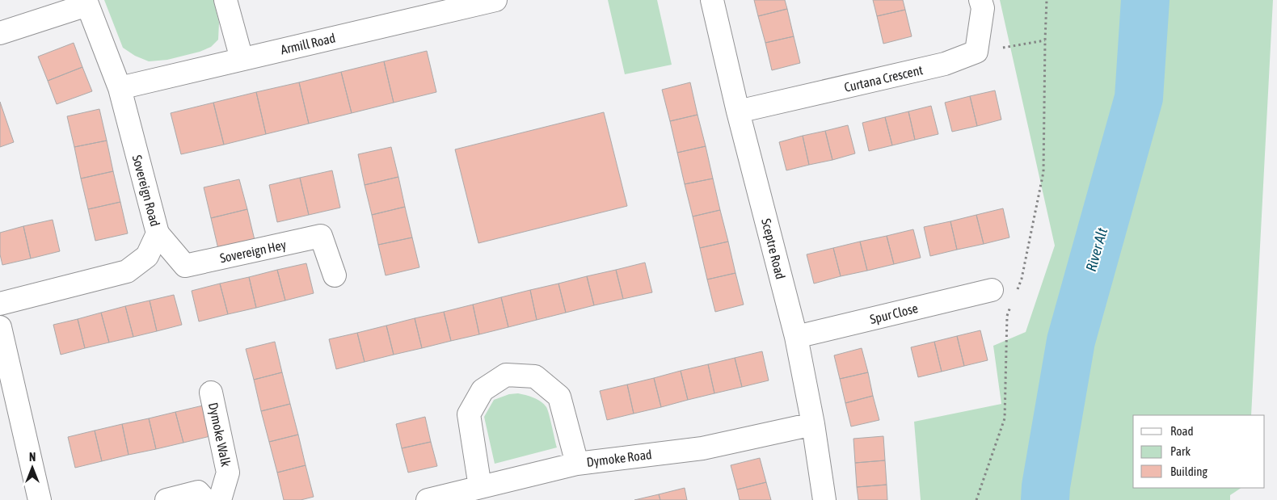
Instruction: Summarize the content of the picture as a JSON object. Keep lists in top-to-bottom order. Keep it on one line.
{"streets":{"street":["Armill Road","Curtana Crescent","Sovereign Road","Sceptre Road","Sovereign Hey","Spur Close","Dymoke Walk","Dymoke Road"]},"crossings":[["Armill Road","Sovereign Road"],["Curtana Crescent","Sceptre Road"],["Sovereign Road","Sovereign Hey"],["Sceptre Road","Spur Close"],["Sceptre Road","Dymoke Road"]],"water":["River Alt"],"legend":["Road","Park","Building"],"north":"top"}
